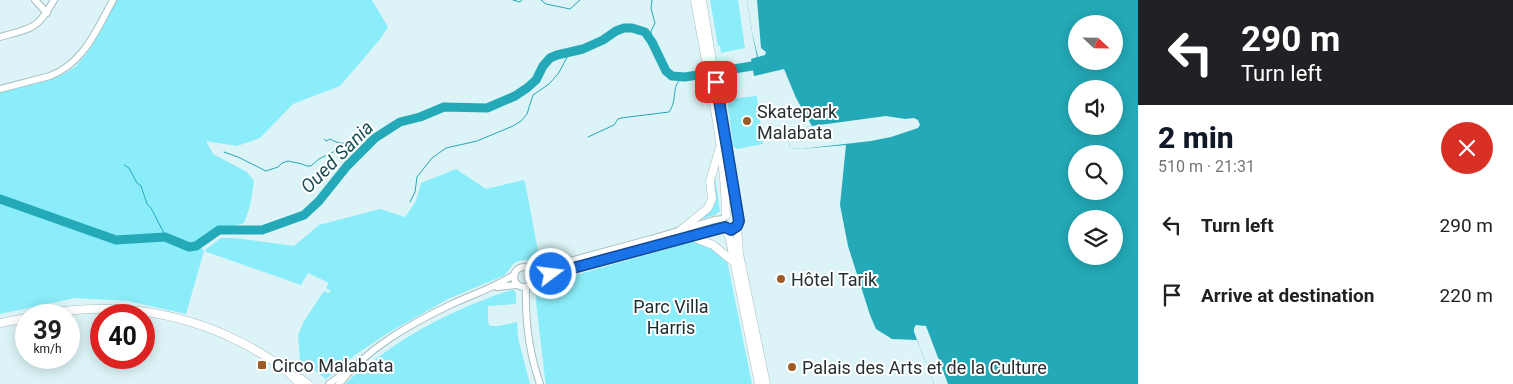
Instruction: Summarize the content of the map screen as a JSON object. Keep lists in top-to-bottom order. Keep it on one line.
{"water":["Oued Sania"],"parks":["Parc Villa Harris"],"places":{"other":["Skatepark Malabata","Hôtel Tarik","Palais des Arts et de la Culture"],"transit":["Circo Malabata"]},"north":"right","page":{"turn":["290 m","Turn left"],"heading":["2 min","510 m · 21:31"],"list":[{"name":"Turn left","value":"290 m"},{"name":"Arrive at destination","value":"220 m"}],"speed":"39 km/h","limit":"40"}}
